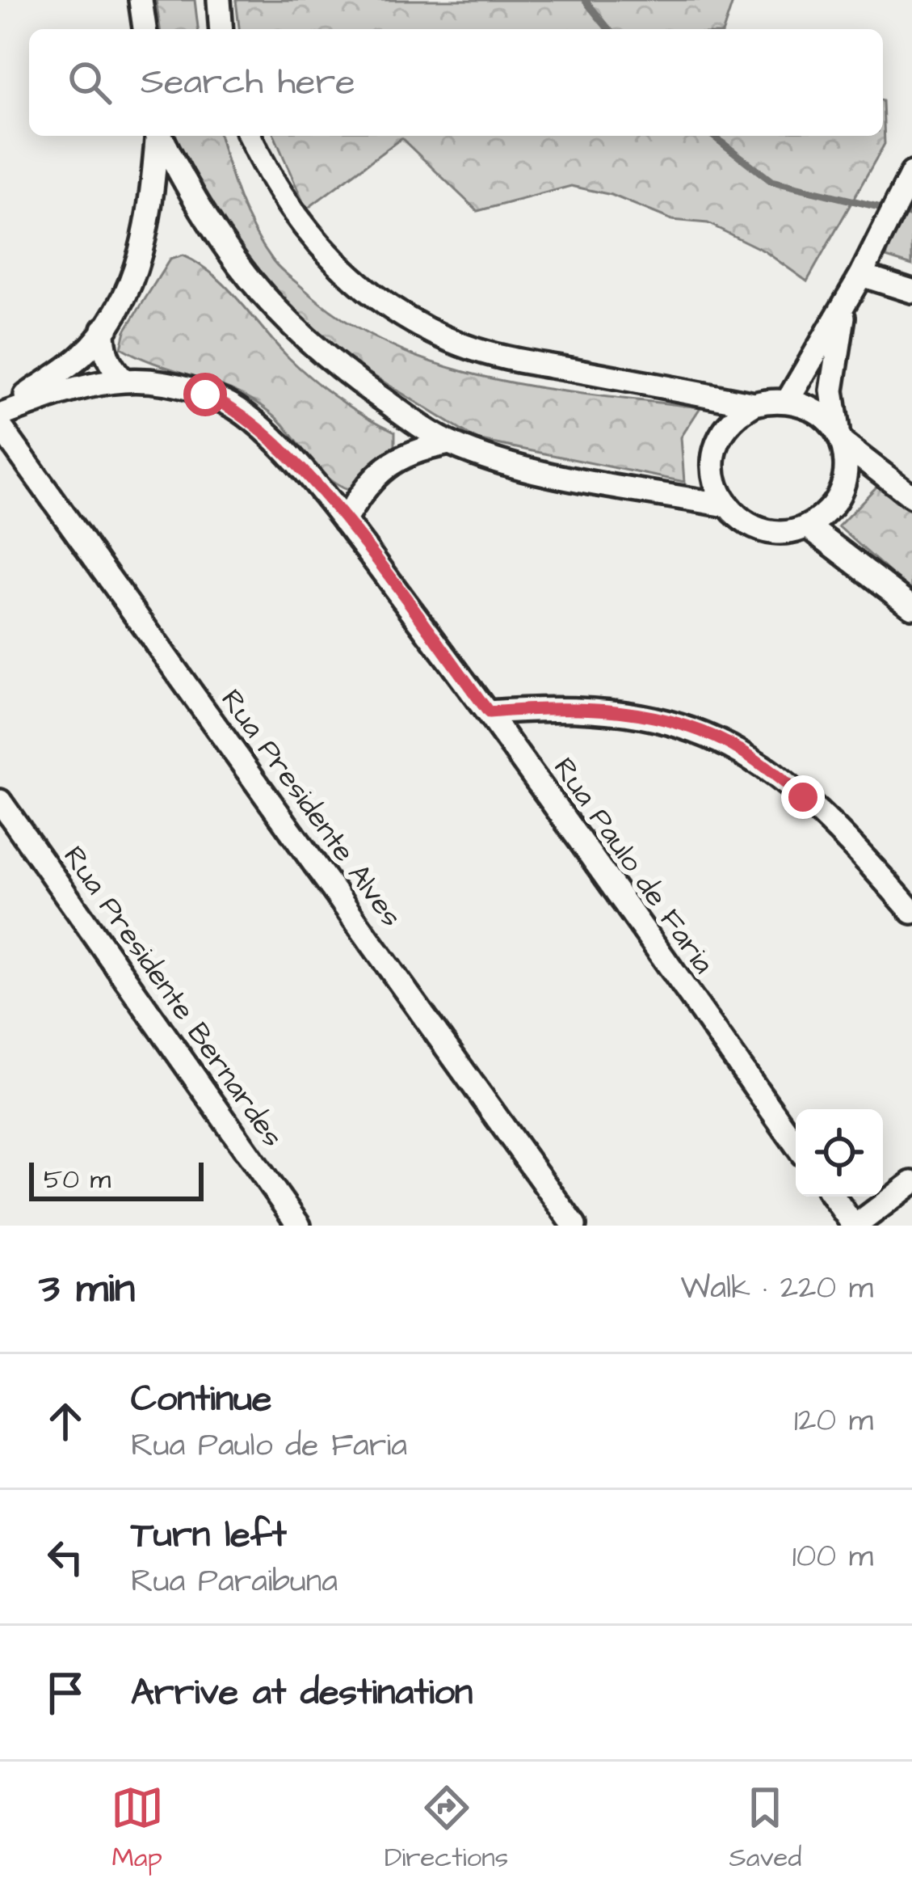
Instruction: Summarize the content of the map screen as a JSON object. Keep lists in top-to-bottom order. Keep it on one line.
{"streets":{"street":["Rua Presidente Alves","Rua Paulo de Faria","Rua Presidente Bernardes"]},"scale_bar":"50 m","page":{"search":"Search here","scale":"50 m","heading":["3 min","Walk · 220 m"],"list":[["Continue","Rua Paulo de Faria","120 m"],["Turn left","Rua Paraibuna","100 m"],"Arrive at destination"],"nav":["Map","Directions","Saved"]}}
